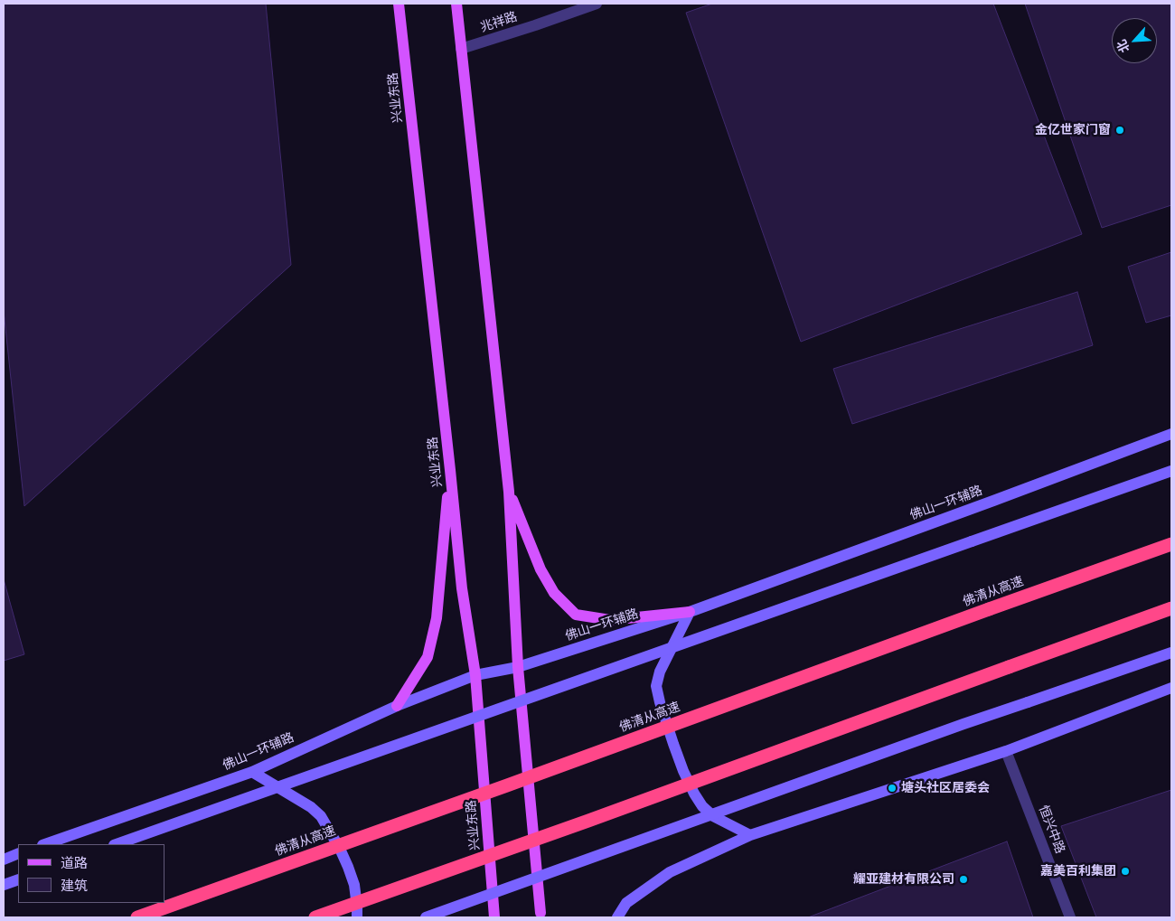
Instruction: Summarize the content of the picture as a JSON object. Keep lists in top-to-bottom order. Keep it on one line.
{"streets":{"highway":["佛清从高速"],"main road":["兴业东路","佛山一环辅路"],"street":["兆祥路","恒兴中路"]},"crossings":[["兴业东路","佛山一环辅路"]],"places":["金亿世家门窗","塘头社区居委会","嘉美百利集团","耀亚建材有限公司"],"legend":["道路","建筑"],"north":"bottom left"}
